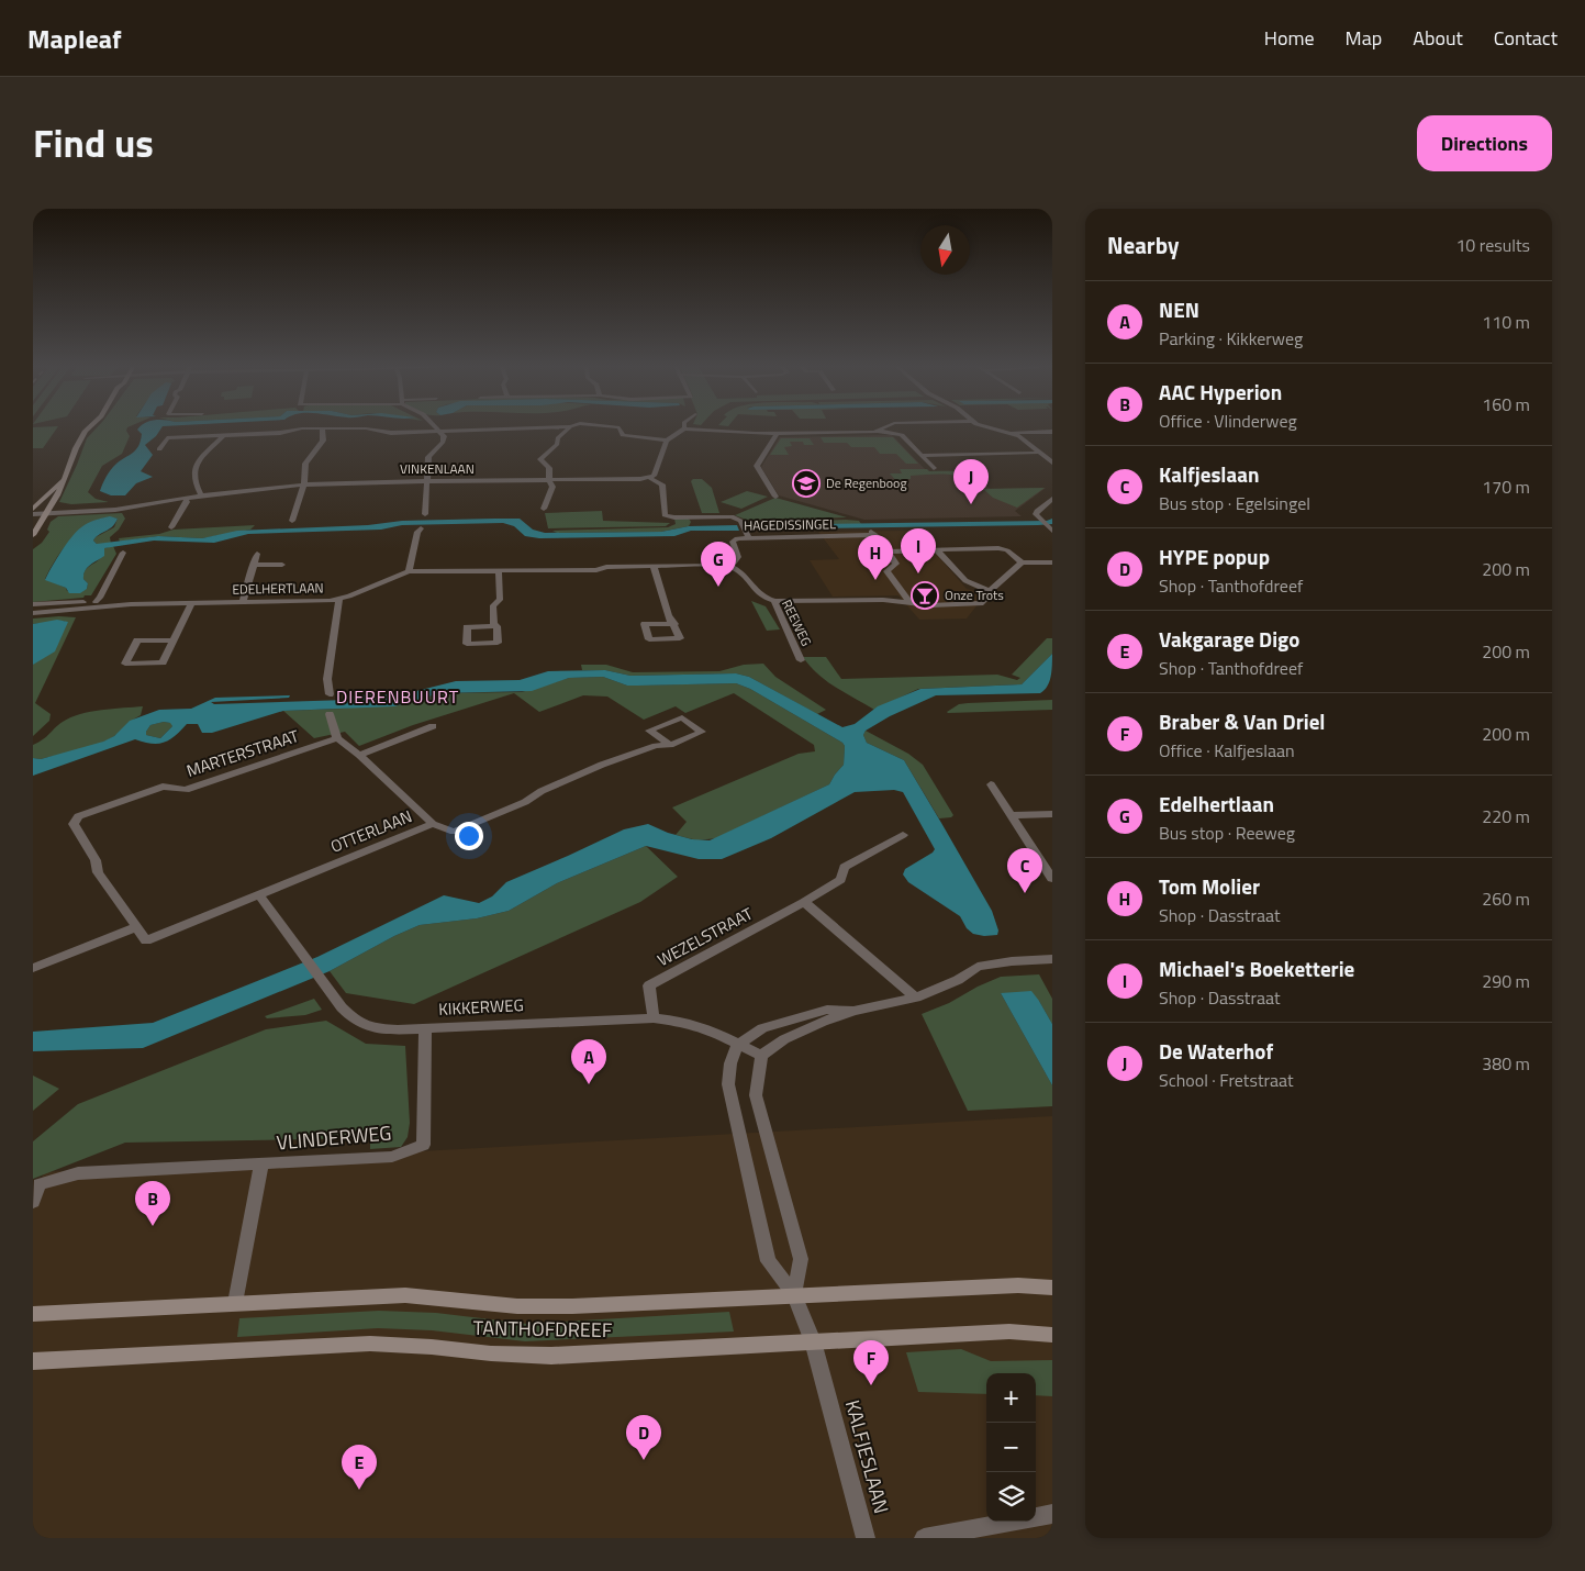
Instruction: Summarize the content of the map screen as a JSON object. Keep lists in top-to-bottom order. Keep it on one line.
{"streets":{"street":["VINKENLAAN","HAGEDISSINGEL","EDELHERTLAAN","REEWEG","MARTERSTRAAT","OTTERLAAN","WEZELSTRAAT","KIKKERWEG","VLINDERWEG","TANTHOFDREEF","KALFJESLAAN"]},"crossings":[["HAGEDISSINGEL","EDELHERTLAAN"],["HAGEDISSINGEL","REEWEG"],["EDELHERTLAAN","REEWEG"],["MARTERSTRAAT","OTTERLAAN"],["OTTERLAAN","KIKKERWEG"],["WEZELSTRAAT","KIKKERWEG"],["KIKKERWEG","VLINDERWEG"],["KIKKERWEG","KALFJESLAAN"],["VLINDERWEG","TANTHOFDREEF"],["TANTHOFDREEF","KALFJESLAAN"]],"districts":["DIERENBUURT"],"places":{"school or university":["De Regenboog"],"bar":["Onze Trots"]},"north":"bottom","page":{"header":"Mapleaf","nav":["Home","Map","About","Contact"],"title":"Find us","buttons":"Directions","heading":["Nearby","10 results"],"list":[{"mark":"A","name":"NEN","note":"Parking · Kikkerweg","value":"110 m"},{"mark":"B","name":"AAC Hyperion","note":"Office · Vlinderweg","value":"160 m"},{"mark":"C","name":"Kalfjeslaan","note":"Bus stop · Egelsingel","value":"170 m"},{"mark":"D","name":"HYPE popup","note":"Shop · Tanthofdreef","value":"200 m"},{"mark":"E","name":"Vakgarage Digo","note":"Shop · Tanthofdreef","value":"200 m"},{"mark":"F","name":"Braber & Van Driel","note":"Office · Kalfjeslaan","value":"200 m"},{"mark":"G","name":"Edelhertlaan","note":"Bus stop · Reeweg","value":"220 m"},{"mark":"H","name":"Tom Molier","note":"Shop · Dasstraat","value":"260 m"},{"mark":"I","name":"Michael's Boeketterie","note":"Shop · Dasstraat","value":"290 m"},{"mark":"J","name":"De Waterhof","note":"School · Fretstraat","value":"380 m"}],"pins":["J","I","H","G","C","A","B","F","D","E"],"map_buttons":["+","−"]}}
